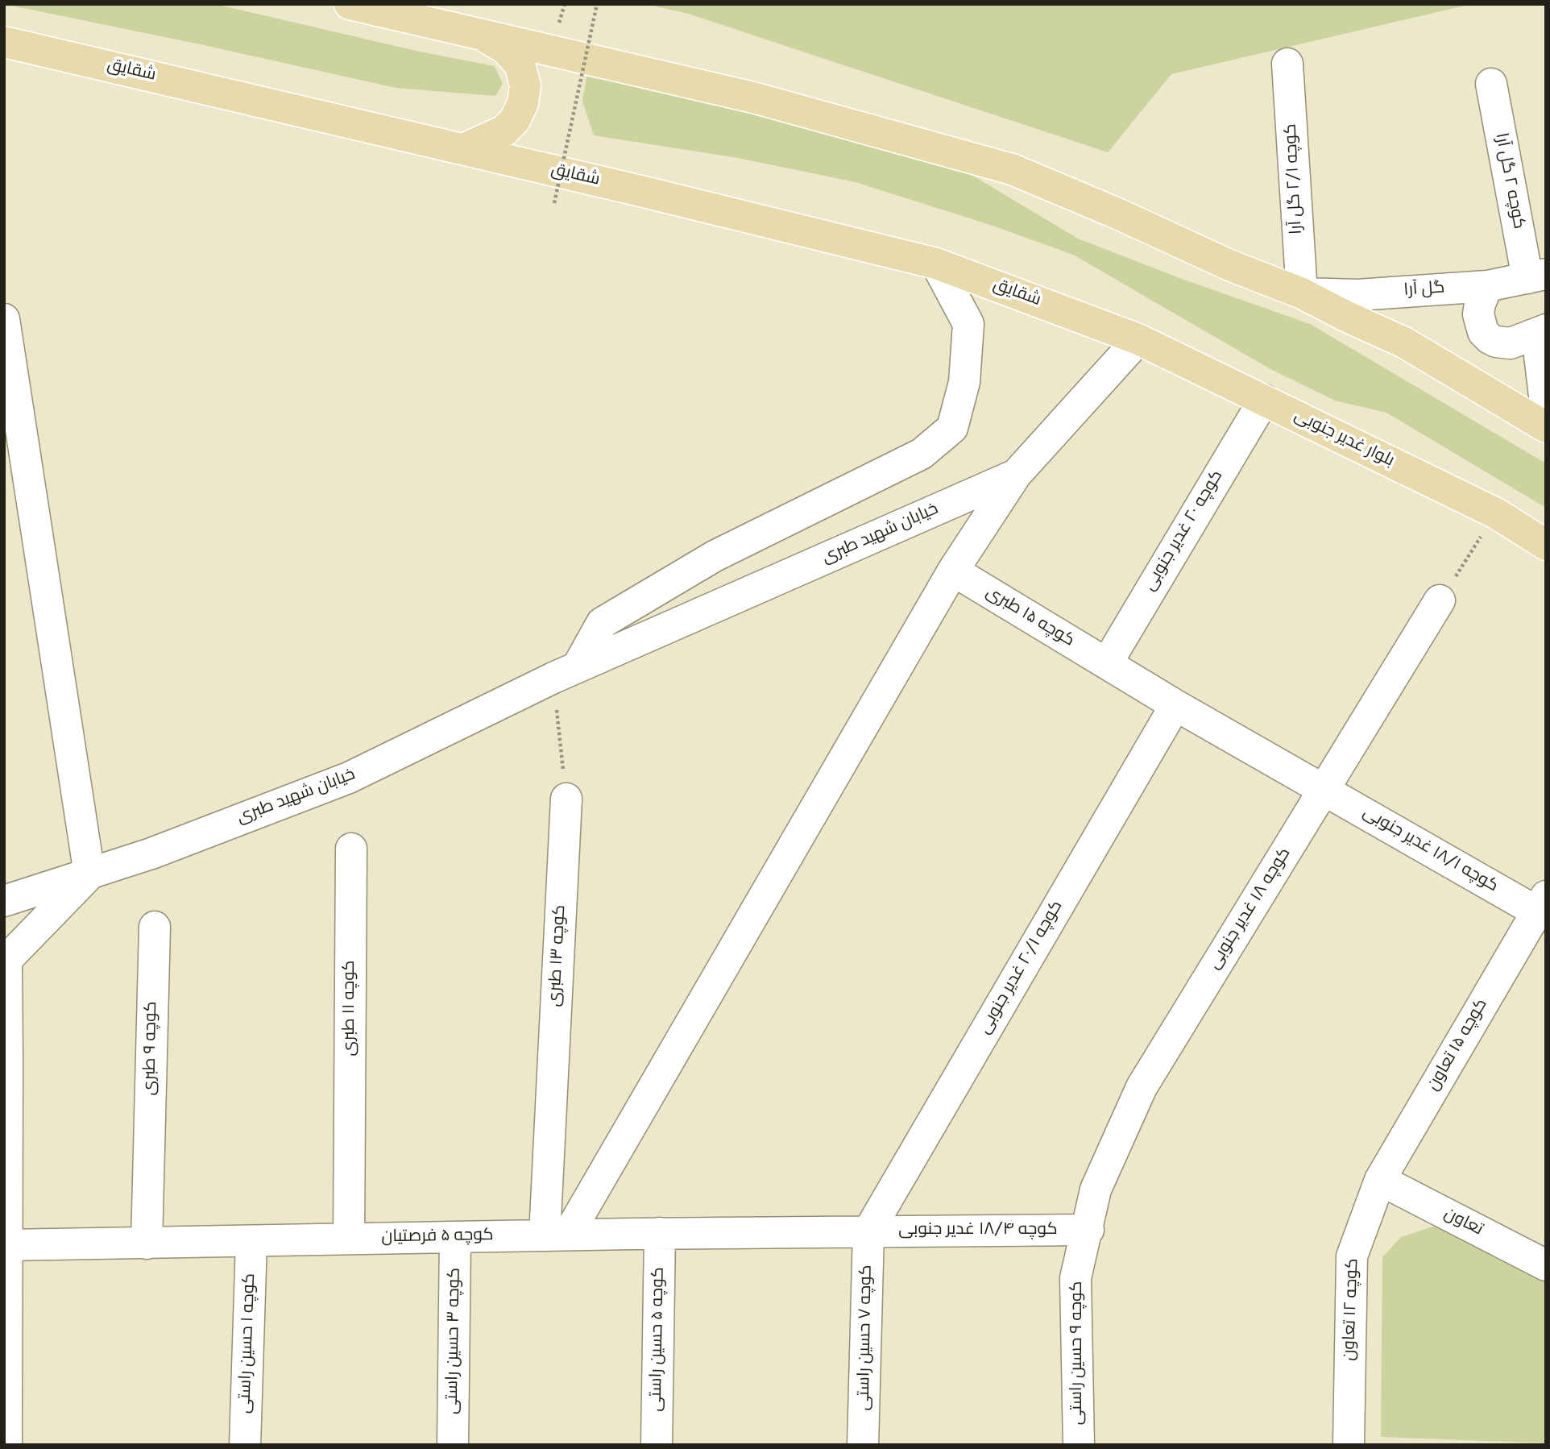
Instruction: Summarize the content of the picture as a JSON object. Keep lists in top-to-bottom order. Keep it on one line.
{"streets":{"main road":["شقایق","بلوار غدیر جنوبی"],"street":["کوچه ۲/۱ گل آرا","کوچه ۲ گل آرا","گل آرا","کوچه ۲۰ غدیر جنوبی","خیابان شهید طبری","کوچه ۱۵ طبری","کوچه ۱۸/۱ غدیر جنوبی","کوچه ۱۸ غدیر جنوبی","کوچه ۱۳ طبری","کوچه ۲۰/۱ غدیر جنوبی","کوچه ۱۱ طبری","کوچه ۱۵ تعاون","کوچه ۹ طبری","تعاون","کوچه ۱۸/۴ غدیر جنوبی","کوچه ۵ فرصتیان","کوچه ۱۲ تعاون","کوچه ۷ حسین راستی","کوچه ۵ حسین راستی","کوچه ۳ حسین راستی","کوچه ۱ حسین راستی","کوچه ۹ حسین راستی"]},"crossings":[["شقایق","بلوار غدیر جنوبی"],["شقایق","خیابان شهید طبری"],["کوچه ۲/۱ گل آرا","گل آرا"],["کوچه ۲ گل آرا","گل آرا"],["بلوار غدیر جنوبی","کوچه ۲۰ غدیر جنوبی"],["بلوار غدیر جنوبی","خیابان شهید طبری"],["کوچه ۲۰ غدیر جنوبی","کوچه ۱۵ طبری"],["کوچه ۱۵ طبری","کوچه ۱۸/۱ غدیر جنوبی"],["کوچه ۱۵ طبری","کوچه ۲۰/۱ غدیر جنوبی"],["کوچه ۱۸/۱ غدیر جنوبی","کوچه ۱۸ غدیر جنوبی"],["کوچه ۱۸/۱ غدیر جنوبی","کوچه ۲۰/۱ غدیر جنوبی"],["کوچه ۱۸/۱ غدیر جنوبی","کوچه ۱۵ تعاون"],["کوچه ۱۸ غدیر جنوبی","کوچه ۱۸/۴ غدیر جنوبی"],["کوچه ۱۸ غدیر جنوبی","کوچه ۹ حسین راستی"],["کوچه ۱۳ طبری","کوچه ۵ فرصتیان"],["کوچه ۲۰/۱ غدیر جنوبی","کوچه ۱۸/۴ غدیر جنوبی"],["کوچه ۲۰/۱ غدیر جنوبی","کوچه ۵ فرصتیان"],["کوچه ۲۰/۱ غدیر جنوبی","کوچه ۷ حسین راستی"],["کوچه ۱۱ طبری","کوچه ۵ فرصتیان"],["کوچه ۱۵ تعاون","تعاون"],["کوچه ۱۵ تعاون","کوچه ۱۲ تعاون"],["کوچه ۹ طبری","کوچه ۵ فرصتیان"],["تعاون","کوچه ۱۲ تعاون"],["کوچه ۱۸/۴ غدیر جنوبی","کوچه ۵ فرصتیان"],["کوچه ۱۸/۴ غدیر جنوبی","کوچه ۷ حسین راستی"],["کوچه ۱۸/۴ غدیر جنوبی","کوچه ۹ حسین راستی"],["کوچه ۵ فرصتیان","کوچه ۷ حسین راستی"],["کوچه ۵ فرصتیان","کوچه ۵ حسین راستی"],["کوچه ۵ فرصتیان","کوچه ۳ حسین راستی"],["کوچه ۵ فرصتیان","کوچه ۱ حسین راستی"]]}
